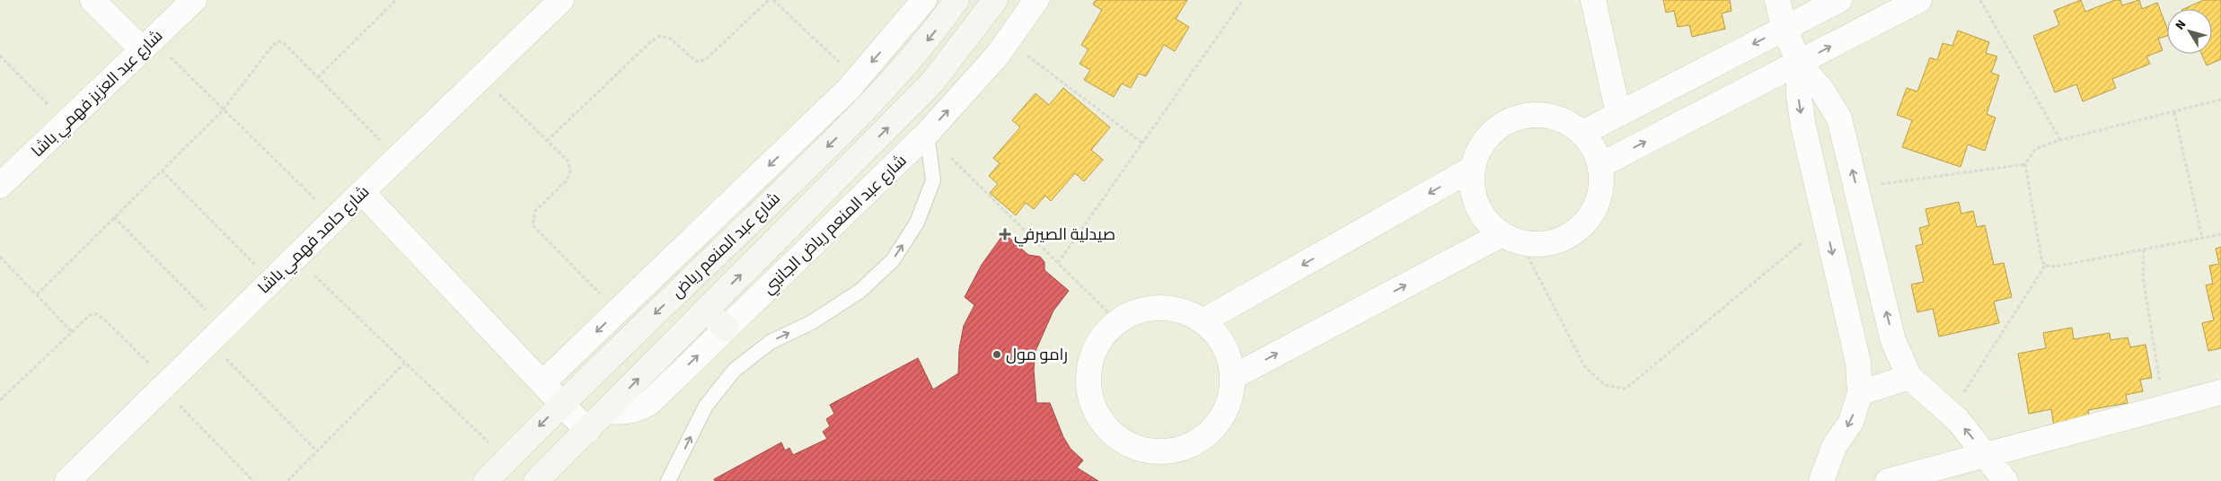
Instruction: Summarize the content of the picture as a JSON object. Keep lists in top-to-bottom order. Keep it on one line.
{"streets":{"street":["شارع عبد العزيز فهمي باشا","شارع عبد المنعم رياض الجانبي","شارع حامد فهمي باشا","شارع عبد المنعم رياض"]},"crossings":[["شارع عبد المنعم رياض الجانبي","شارع عبد المنعم رياض"]],"places":{"health":["صيدلية الصيرفي"],"other":["رامو مول"]},"north":"top left"}
